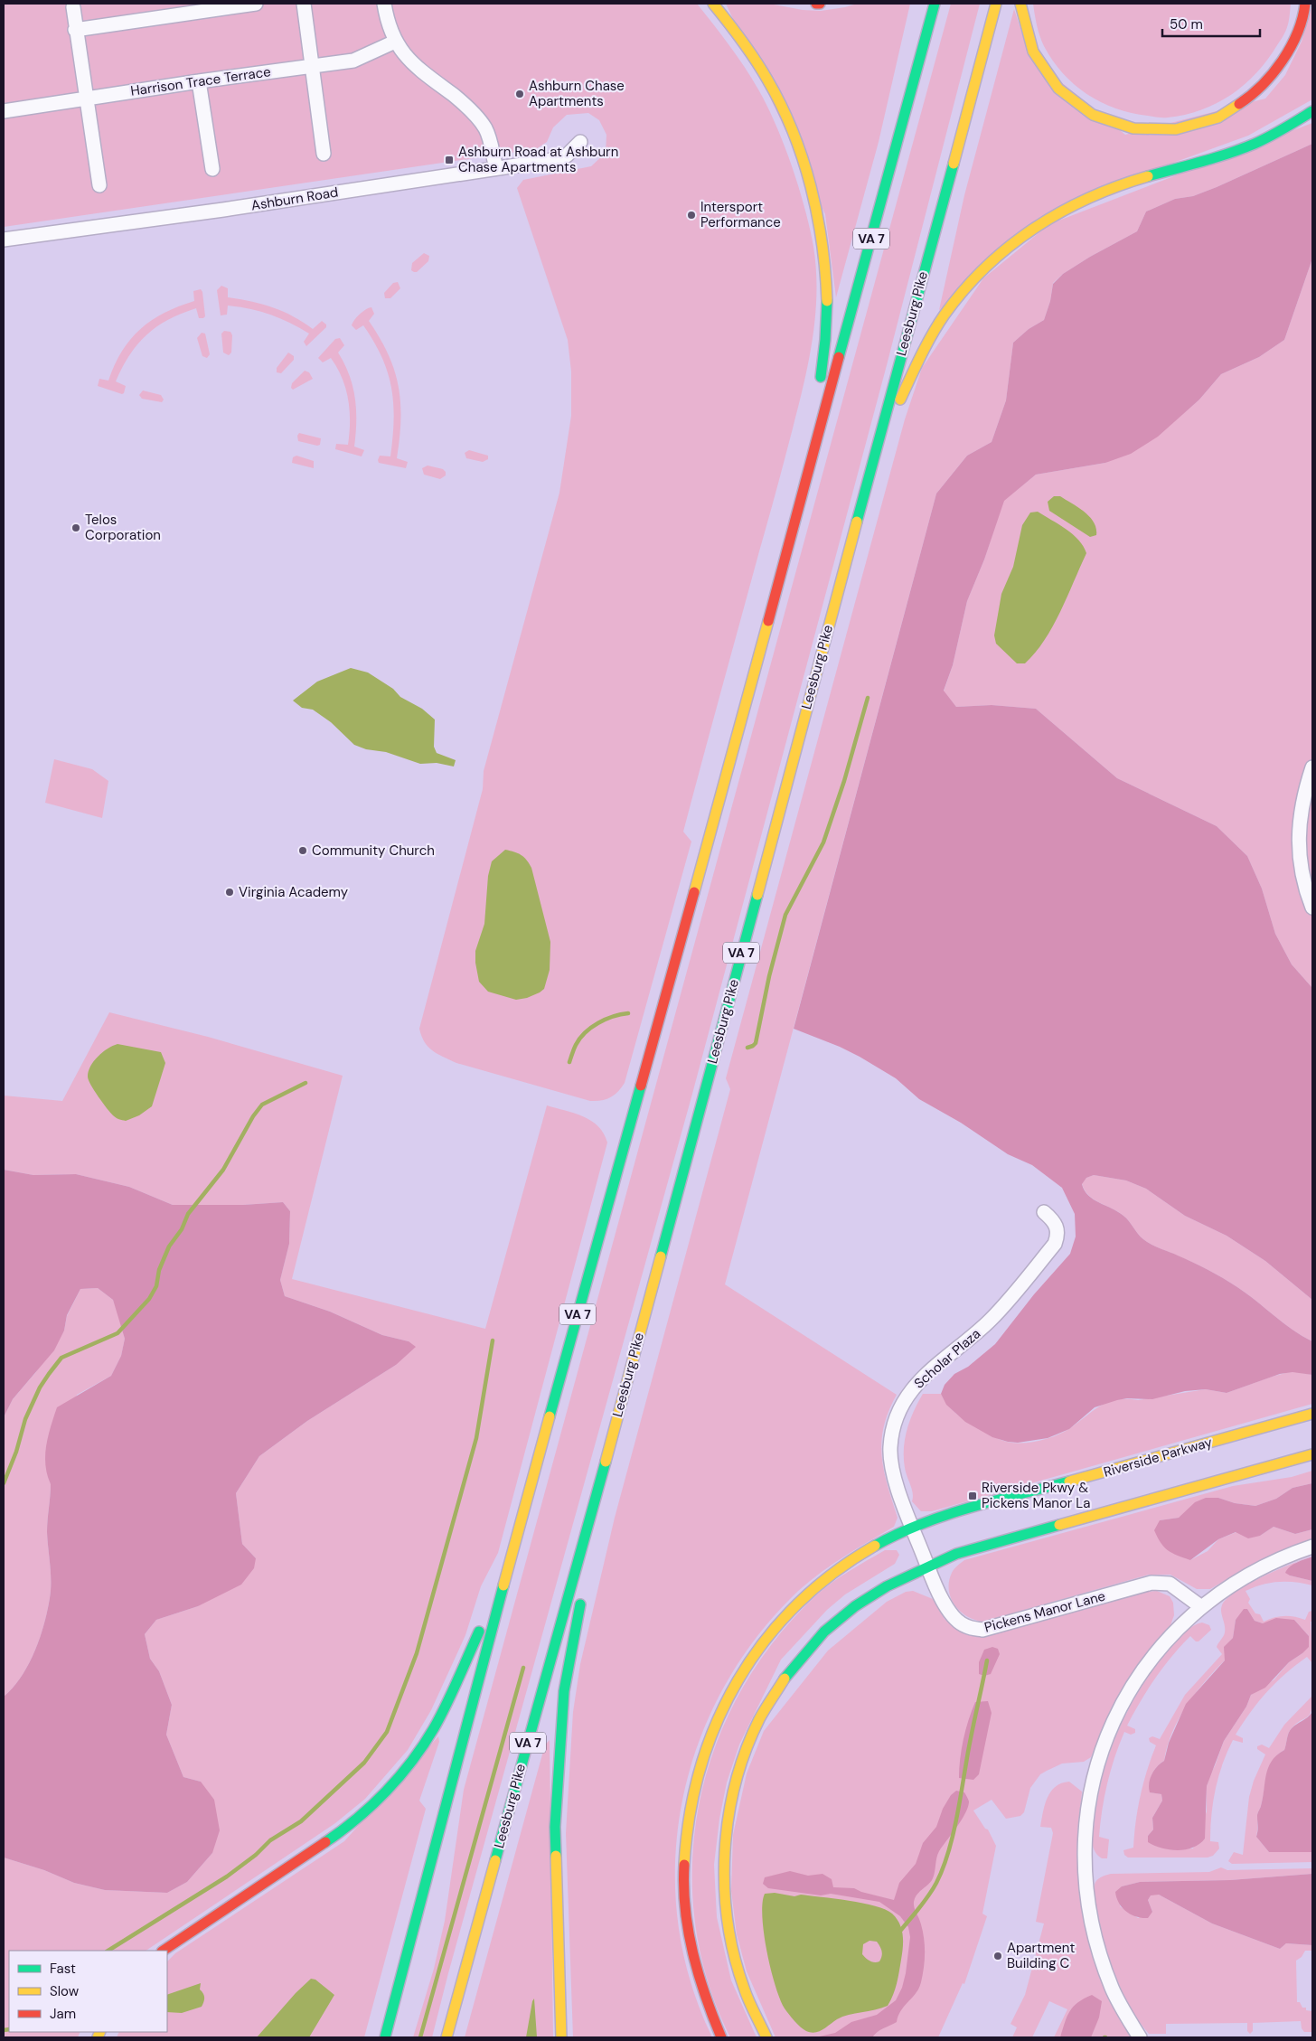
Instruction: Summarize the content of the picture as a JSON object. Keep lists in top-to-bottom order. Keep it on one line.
{"streets":{"main road":["VA 7","Leesburg Pike","Riverside Parkway"],"street":["Harrison Trace Terrace","Ashburn Road","Scholar Plaza","Pickens Manor Lane"]},"crossings":[["Scholar Plaza","Riverside Parkway"],["Scholar Plaza","Pickens Manor Lane"],["Riverside Parkway","Pickens Manor Lane"]],"places":{"other":["Ashburn Chase Apartments","Intersport Performance","Telos Corporation","Community Church","Virginia Academy","Apartment Building C"],"transit":["Ashburn Road at Ashburn Chase Apartments","Riverside Pkwy & Pickens Manor La"]},"legend":["Fast","Slow","Jam"],"scale_bar":"50 m"}
